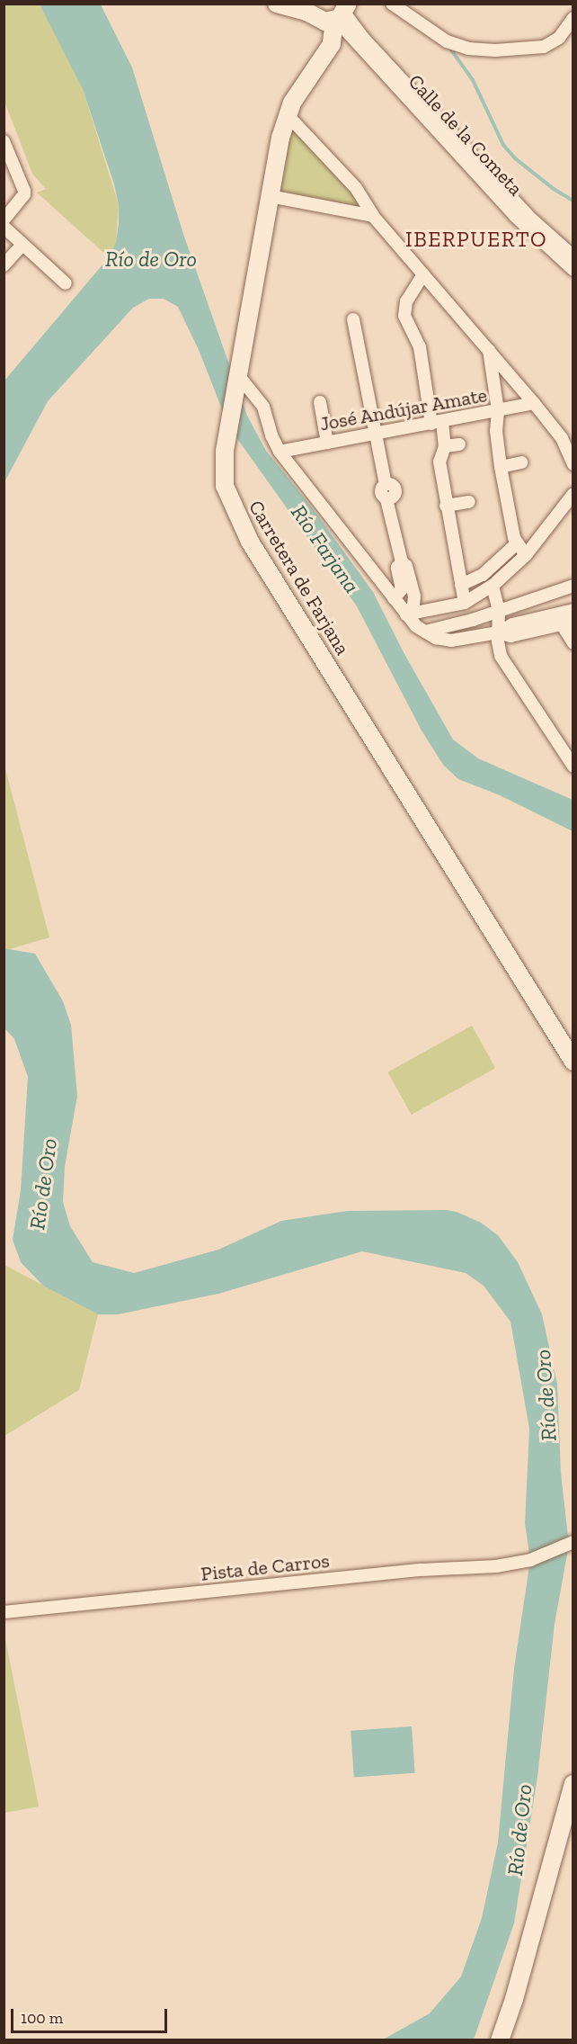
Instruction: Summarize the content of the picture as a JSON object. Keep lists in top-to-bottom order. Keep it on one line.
{"streets":{"main road":["Carretera de Farjana"],"street":["Calle de la Cometa","José Andújar Amate","Pista de Carros"]},"crossings":[["Calle de la Cometa","Carretera de Farjana"]],"districts":["IBERPUERTO"],"water":["Río de Oro","Río Farjana"],"scale_bar":"100 m"}
